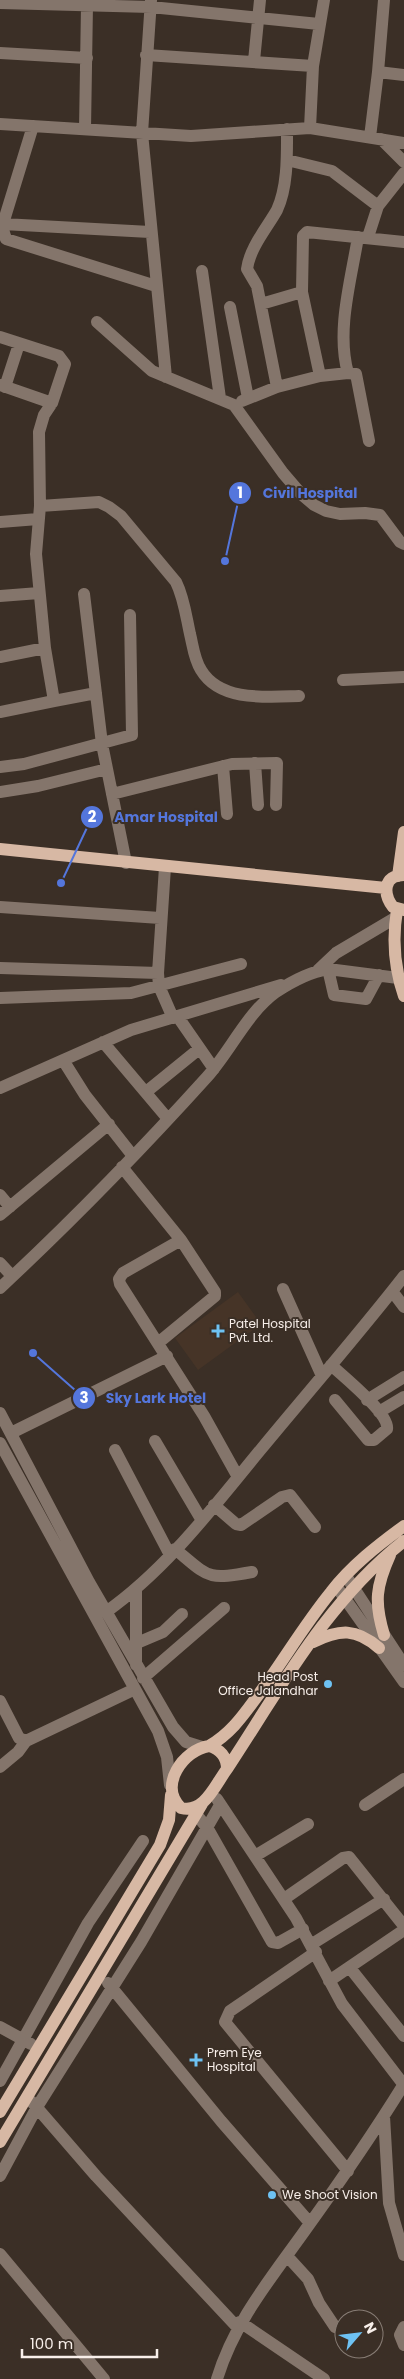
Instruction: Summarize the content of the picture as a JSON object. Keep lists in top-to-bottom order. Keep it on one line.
{"places":{"other":["Civil Hospital","Amar Hospital","Sky Lark Hotel","Head Post Office Jalandhar","We Shoot Vision"],"health":["Patel Hospital Pvt. Ltd.","Prem Eye Hospital"]},"scale_bar":"100 m","north":"top right"}
